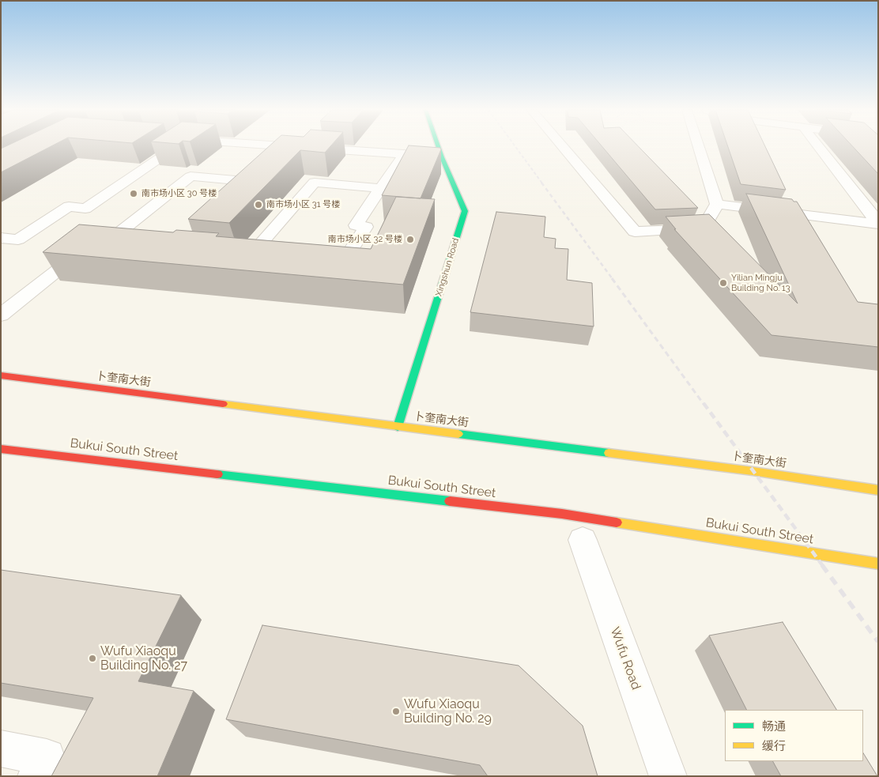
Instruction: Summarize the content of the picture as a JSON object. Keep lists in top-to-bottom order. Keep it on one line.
{"streets":{"main road":["Xingshun Road","卜奎南大街","Bukui South Street"],"street":["Wufu Road"]},"crossings":[["Xingshun Road","卜奎南大街"]],"places":["南市场小区 30 号楼","南市场小区 31 号楼","南市场小区 32 号楼","Yilian Mingju Building No. 13","Wufu Xiaoqu Building No. 27","Wufu Xiaoqu Building No. 29"],"legend":["畅通","缓行"]}
